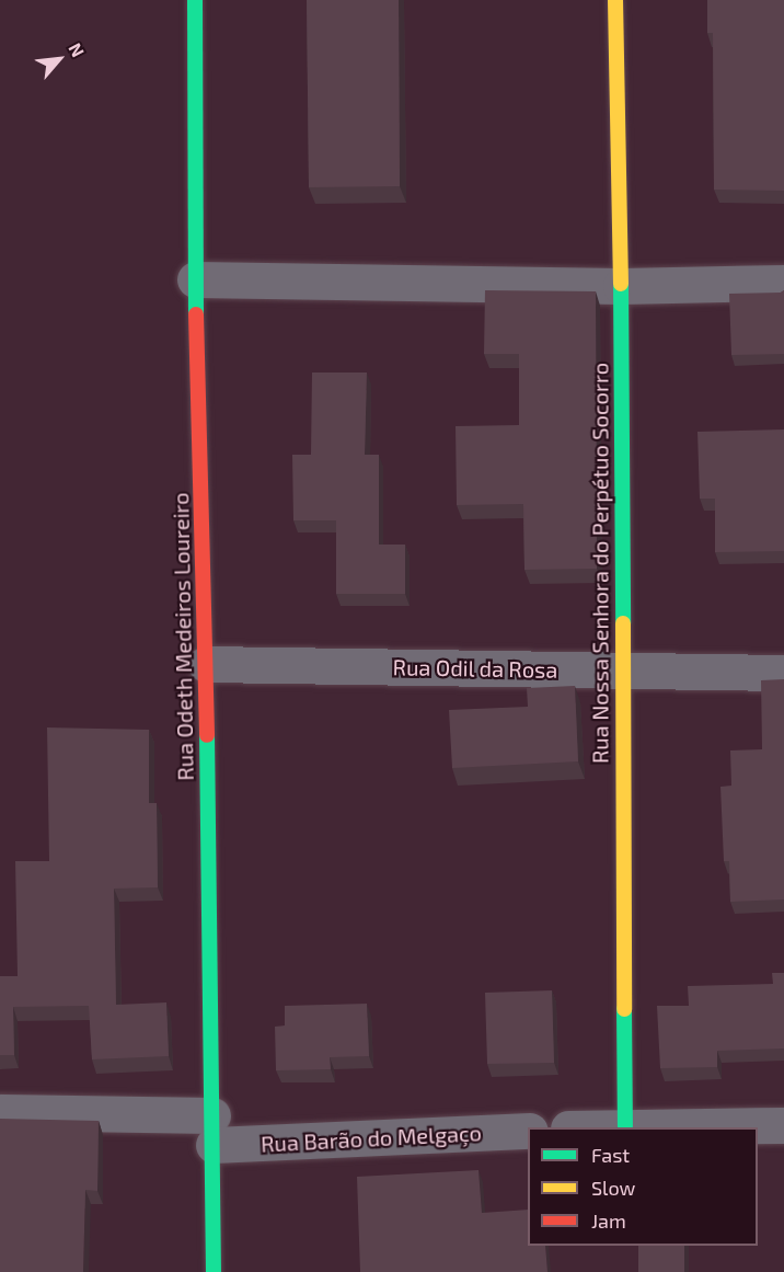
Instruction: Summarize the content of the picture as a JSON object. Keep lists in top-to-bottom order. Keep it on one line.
{"streets":{"street":["Rua Nossa Senhora do Perpétuo Socorro","Rua Odeth Medeiros Loureiro","Rua Odil da Rosa","Rua Barão do Melgaço"]},"crossings":[["Rua Nossa Senhora do Perpétuo Socorro","Rua Odil da Rosa"],["Rua Odeth Medeiros Loureiro","Rua Odil da Rosa"],["Rua Odeth Medeiros Loureiro","Rua Barão do Melgaço"]],"legend":["Fast","Slow","Jam"],"north":"top right"}
